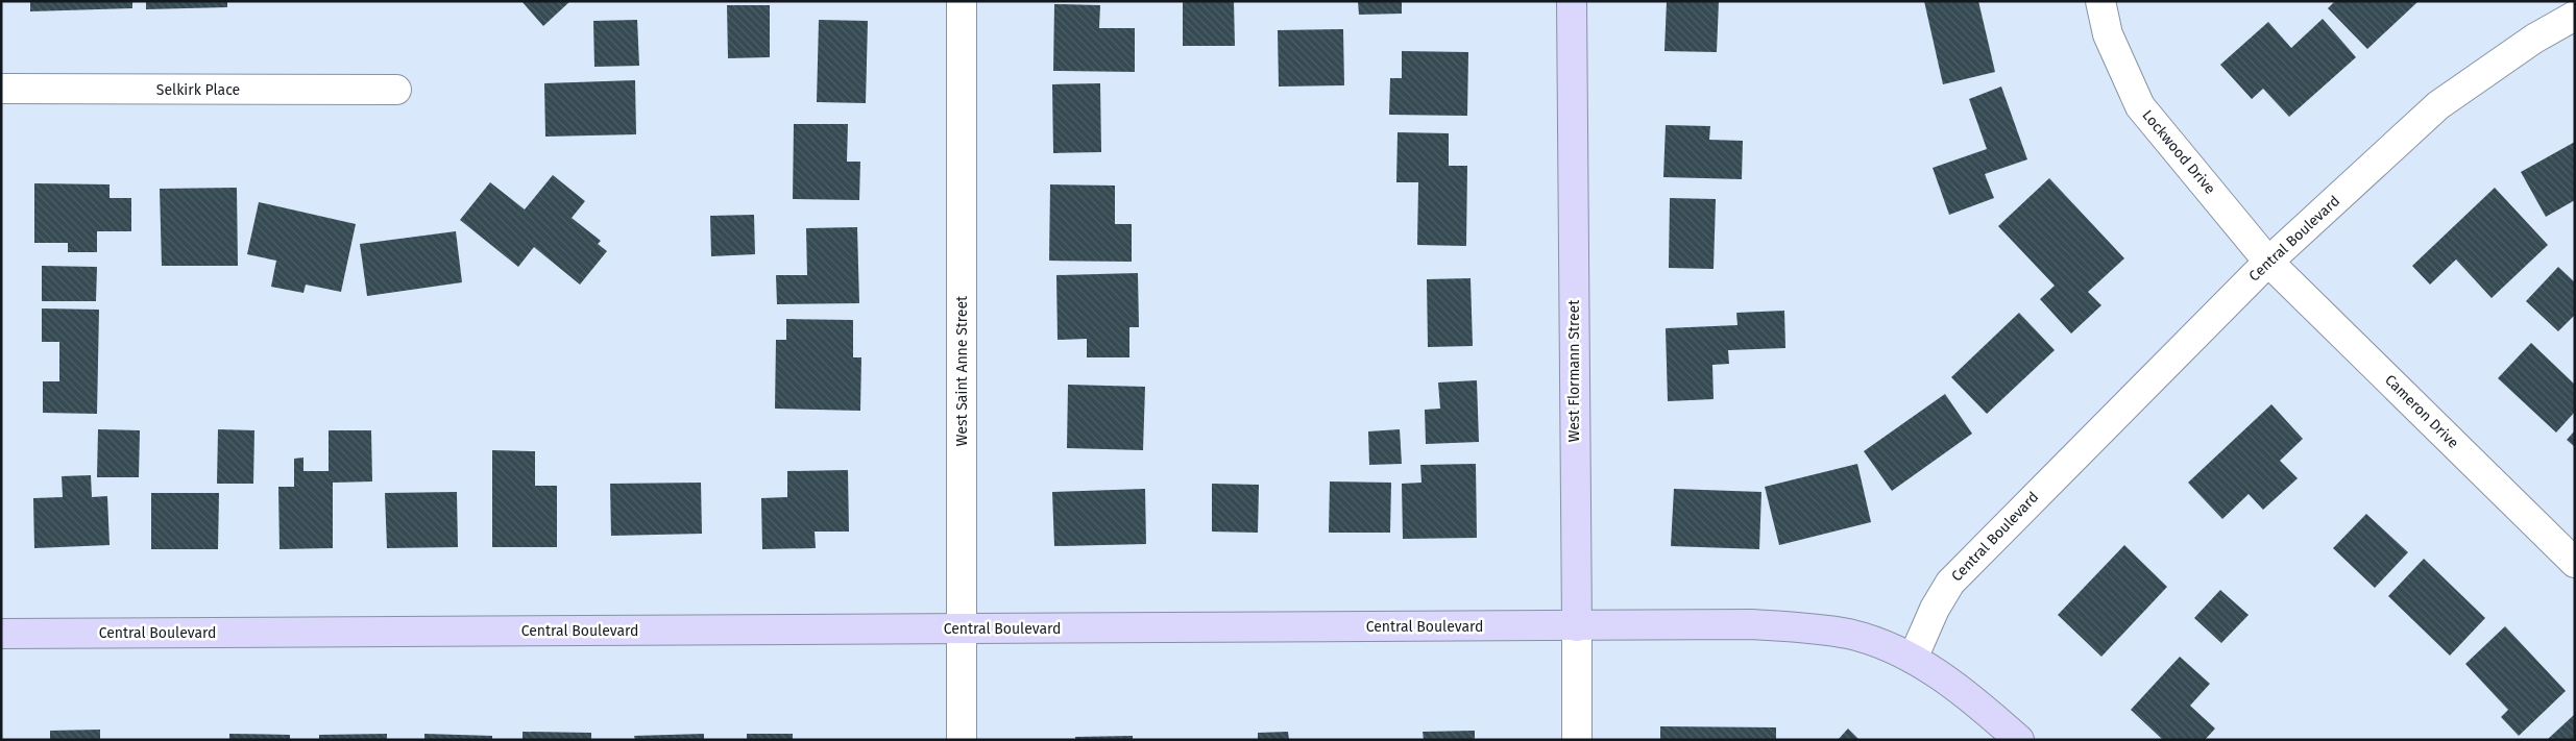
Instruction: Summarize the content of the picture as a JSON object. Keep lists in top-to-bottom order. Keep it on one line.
{"streets":{"street":["Selkirk Place","Lockwood Drive","Central Boulevard","West Saint Anne Street","West Flormann Street","Cameron Drive"]},"crossings":[["Lockwood Drive","Central Boulevard"],["Lockwood Drive","Cameron Drive"],["Central Boulevard","West Saint Anne Street"],["Central Boulevard","West Flormann Street"],["Central Boulevard","Cameron Drive"]]}
